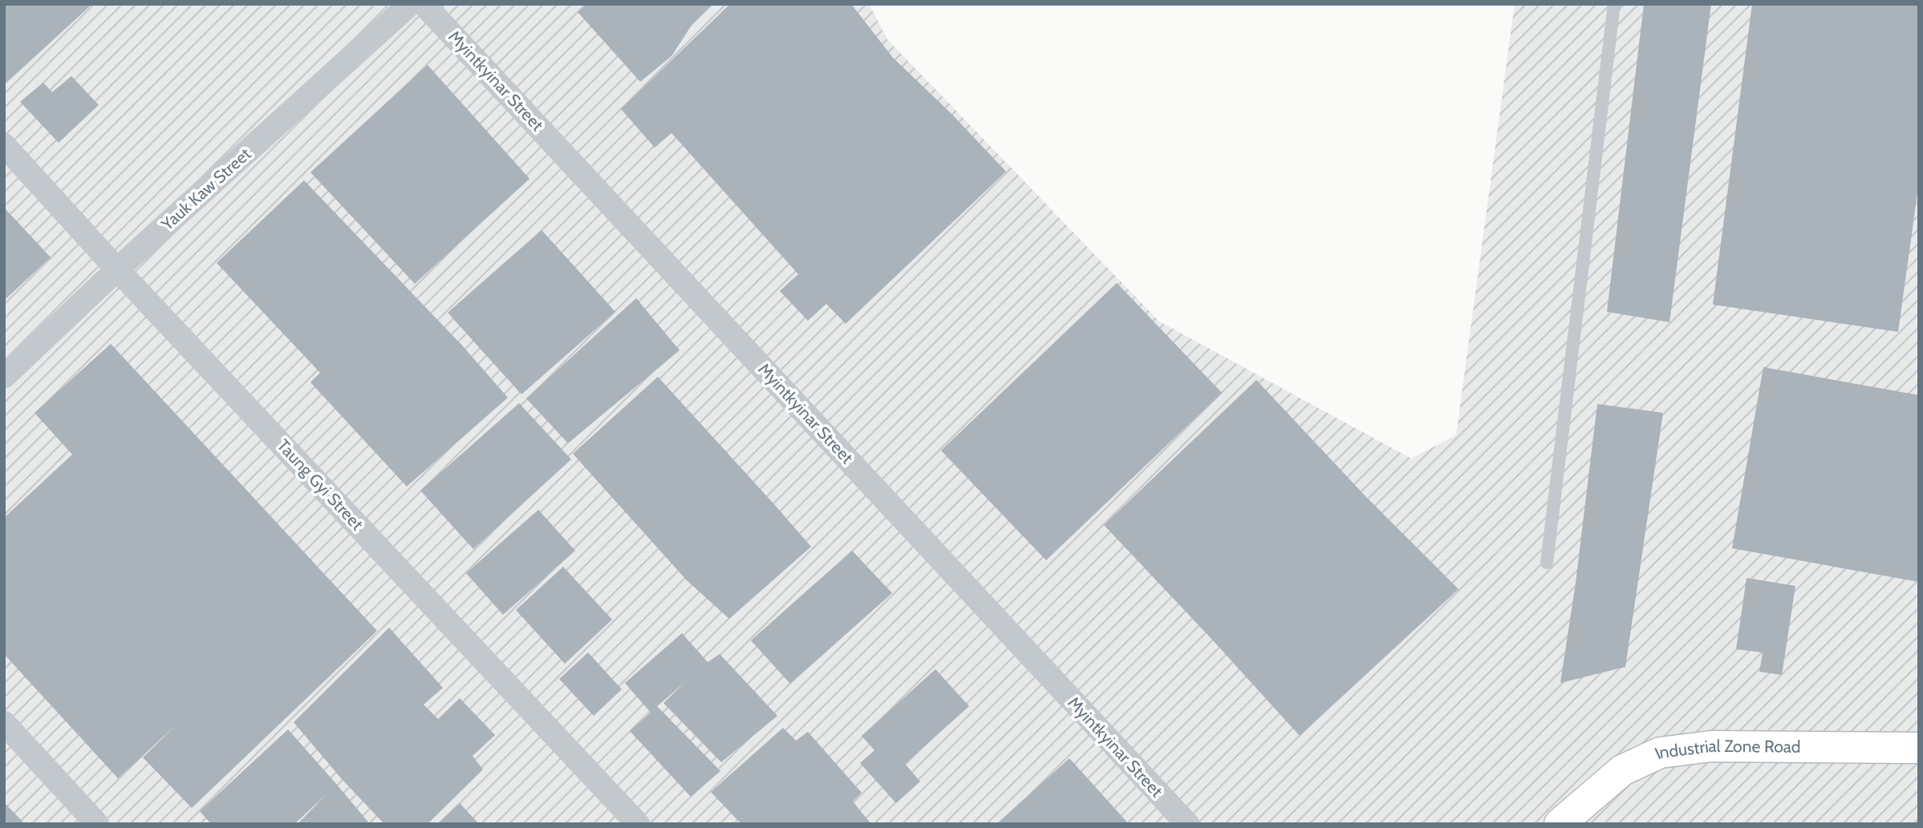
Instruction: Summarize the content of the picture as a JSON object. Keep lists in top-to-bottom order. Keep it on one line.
{"streets":{"street":["Myintkyinar Street","Yauk Kaw Street","Taung Gyi Street","Industrial Zone Road"]},"crossings":[["Yauk Kaw Street","Taung Gyi Street"]]}
